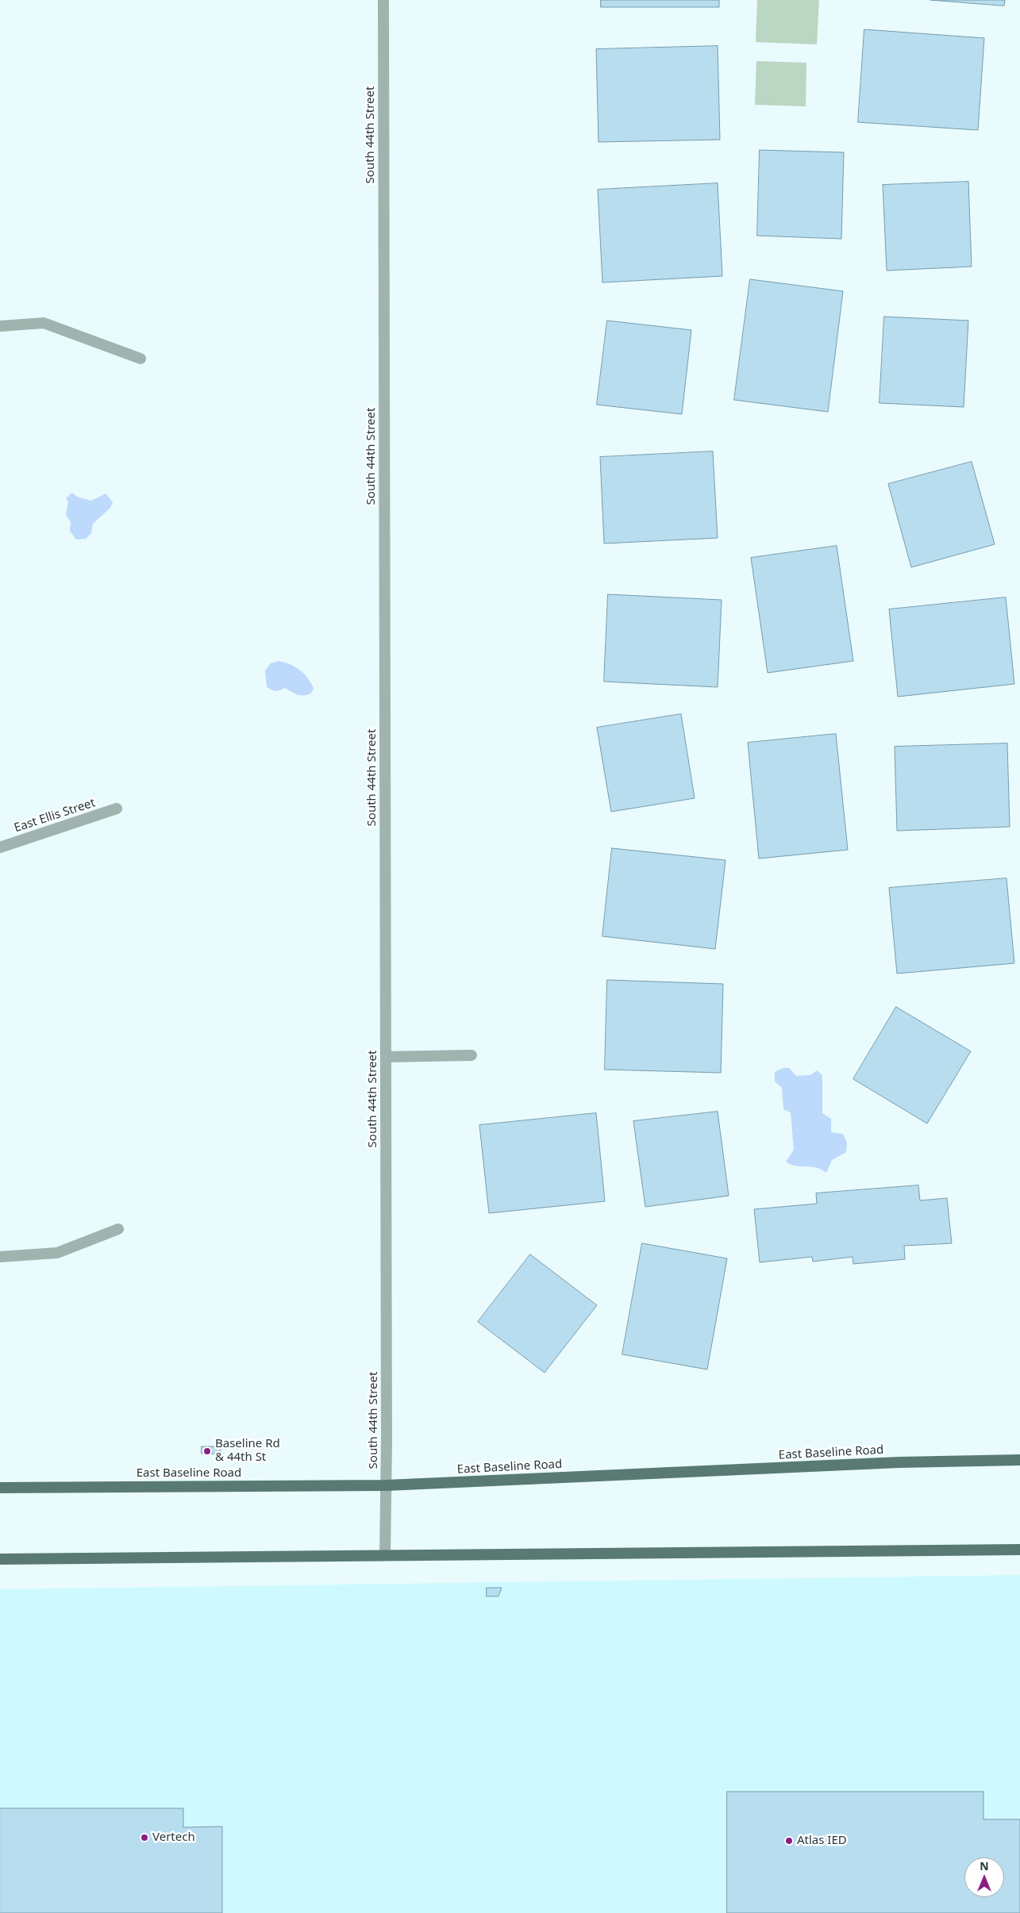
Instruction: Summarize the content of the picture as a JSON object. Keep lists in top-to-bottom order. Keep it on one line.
{"streets":{"main road":["East Baseline Road"],"street":["South 44th Street","East Ellis Street"]},"crossings":[["South 44th Street","East Baseline Road"]],"places":["Baseline Rd & 44th St","Vertech","Atlas IED"],"north":"top"}
